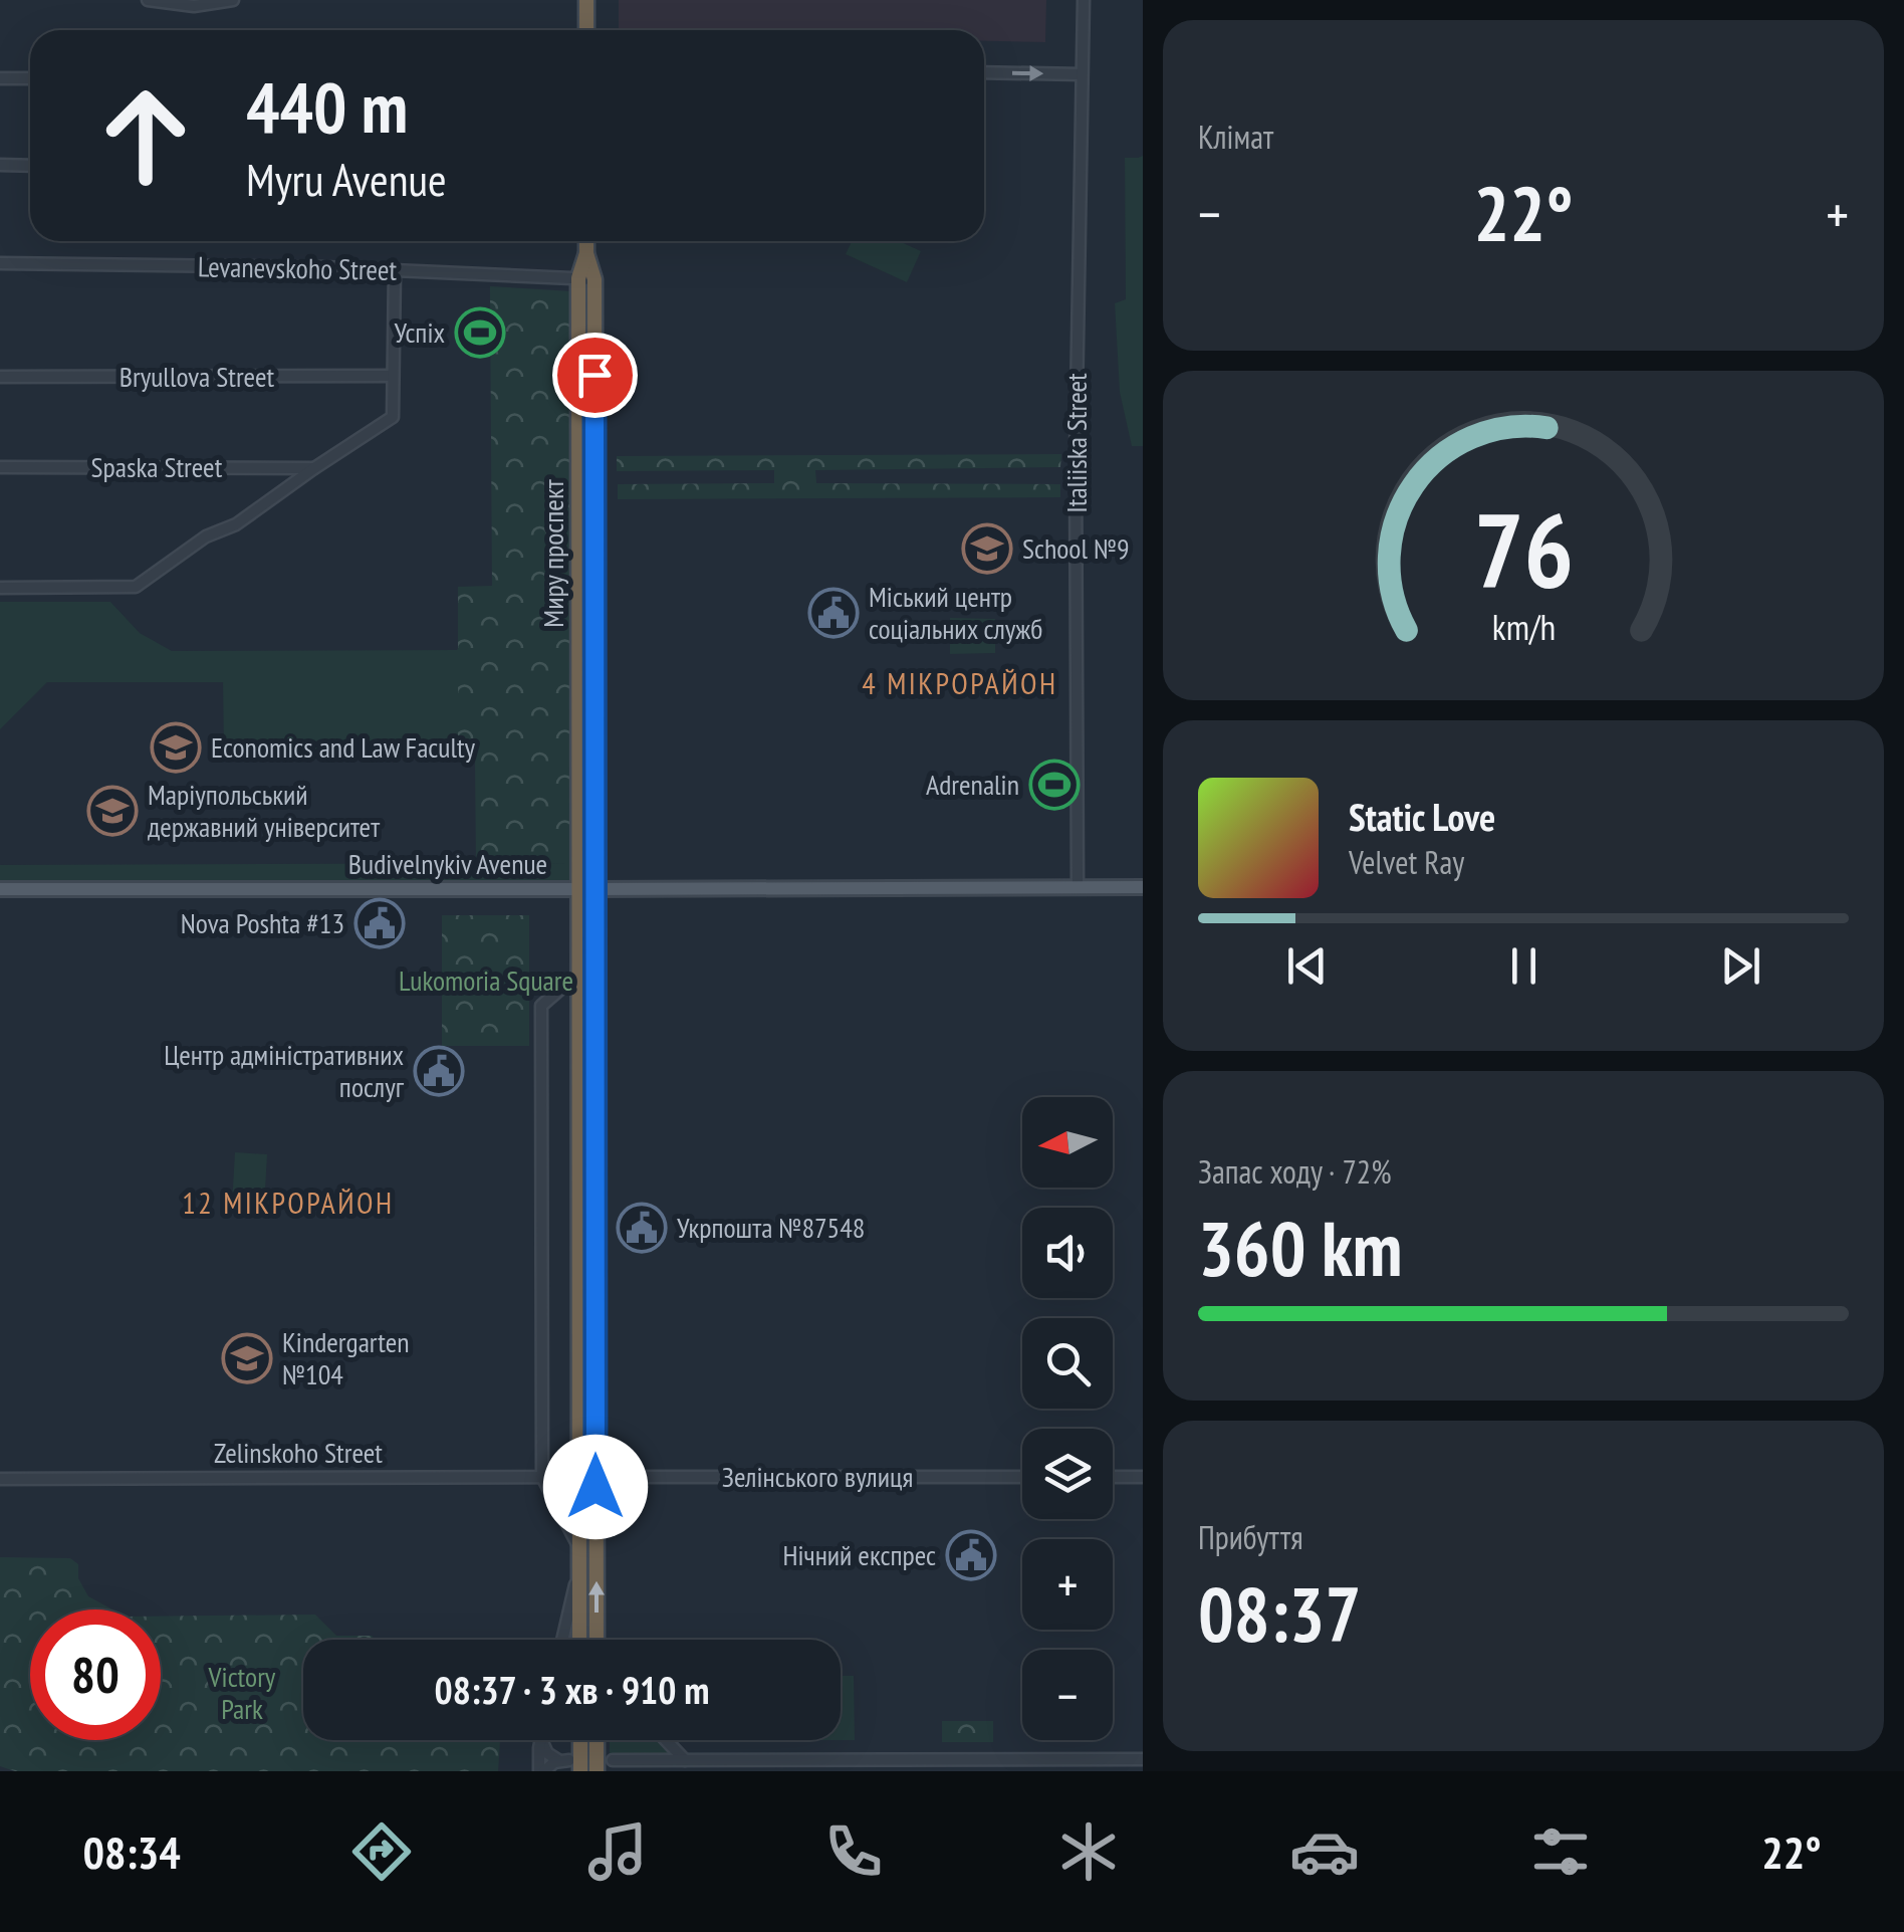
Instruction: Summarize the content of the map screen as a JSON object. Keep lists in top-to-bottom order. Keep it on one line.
{"streets":{"highway":["Миру проспект","Budivelnykiv Avenue"],"street":["Levanevskoho Street","Bryullova Street","Italiiska Street","Spaska Street","Zelinskoho Street","Зелінського вулиця"]},"crossings":[["Levanevskoho Street","Миру проспект"],["Italiiska Street","Budivelnykiv Avenue"],["Миру проспект","Budivelnykiv Avenue"],["Миру проспект","Zelinskoho Street"],["Миру проспект","Зелінського вулиця"],["Zelinskoho Street","Зелінського вулиця"]],"districts":["4 МІКРОРАЙОН","12 МІКРОРАЙОН"],"parks":["Lukomoria Square","Victory Park"],"places":{"sports":["Успіх","Adrenalin"],"school or university":["School №9","Economics and Law Faculty","Маріупольський державний університет","Kindergarten №104"],"public building":["Міський центр соціальних служб","Nova Poshta #13","Центр адміністративних послуг","Укрпошта №87548","Нічний експрес"]},"north":"left","page":{"tile":["Клімат",["Запас ходу · 72%","360 km"],["Прибуття","08:37"]],"turn":["440 m","Myru Avenue"],"heat":["−","22°","+"],"song":["Static Love","Velvet Ray"],"map_buttons":["+","−"],"limit":"80","trip":"08:37 · 3 хв · 910 m","tabs":["08:34","22°"],"gauge":["76","km/h"]}}
